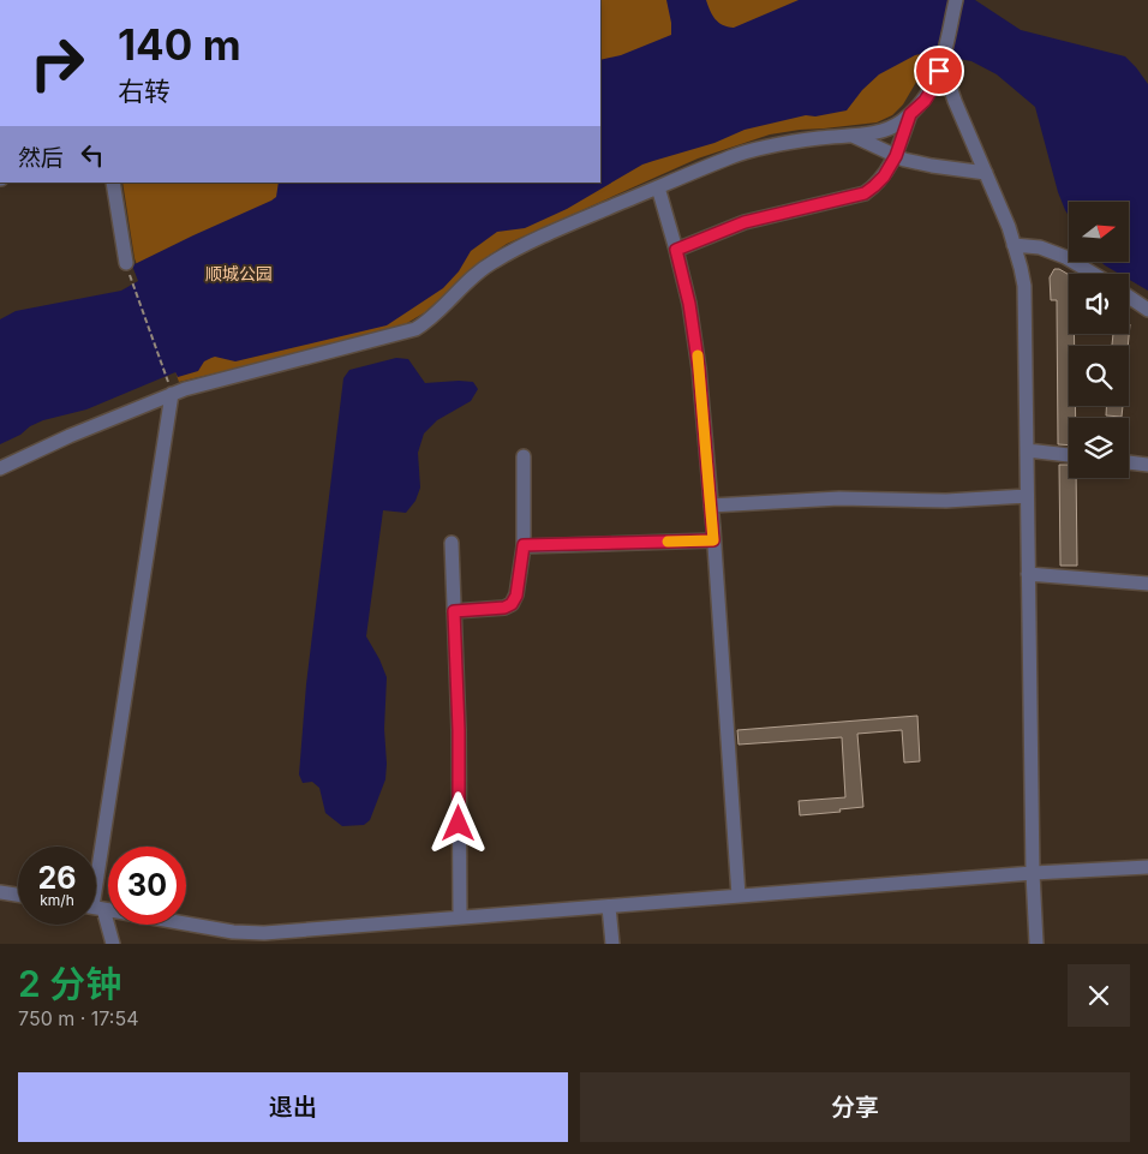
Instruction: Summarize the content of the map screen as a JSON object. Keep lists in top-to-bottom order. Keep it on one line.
{"parks":["顺城公园"],"north":"right","page":{"turn":["140 m","右转"],"then":"然后","speed":"26 km/h","limit":"30","heading":["2 分钟","750 m · 17:54"],"buttons":["退出","分享"]}}
